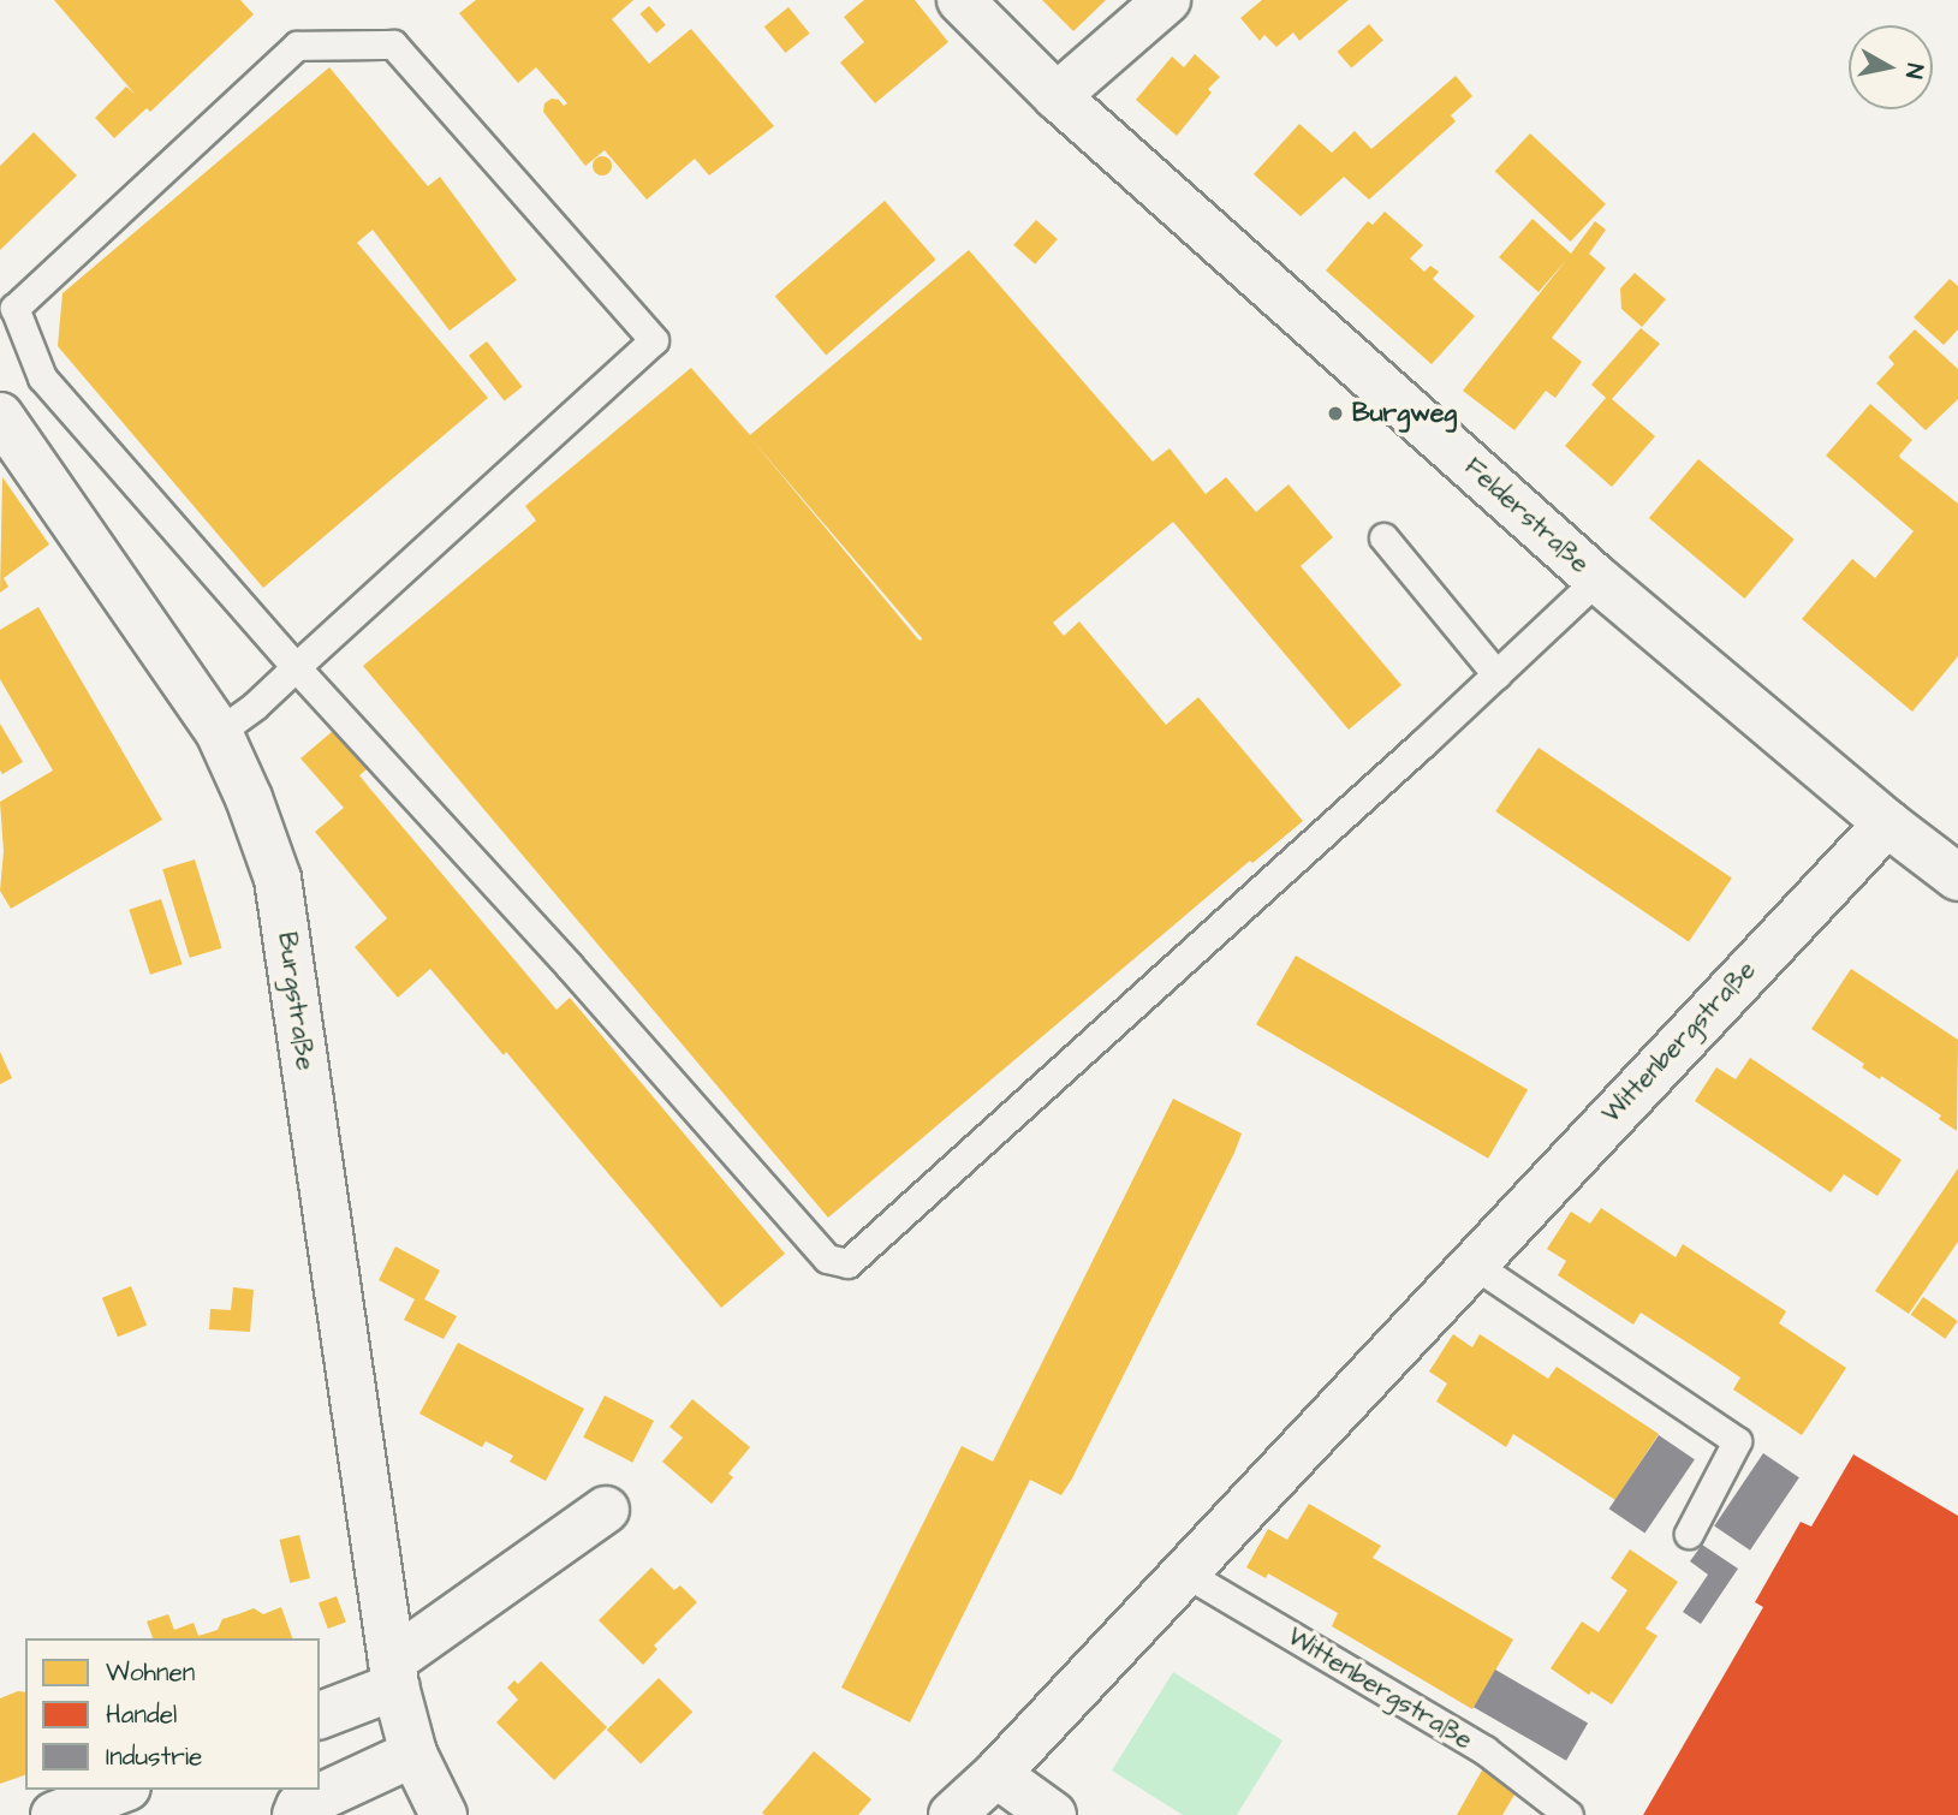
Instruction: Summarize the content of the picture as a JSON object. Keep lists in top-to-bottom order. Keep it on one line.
{"streets":{"street":["Felderstraße","Burgstraße","Wittenbergstraße"]},"crossings":[["Felderstraße","Wittenbergstraße"]],"places":["Burgweg"],"legend":["Wohnen","Handel","Industrie"],"north":"right"}
